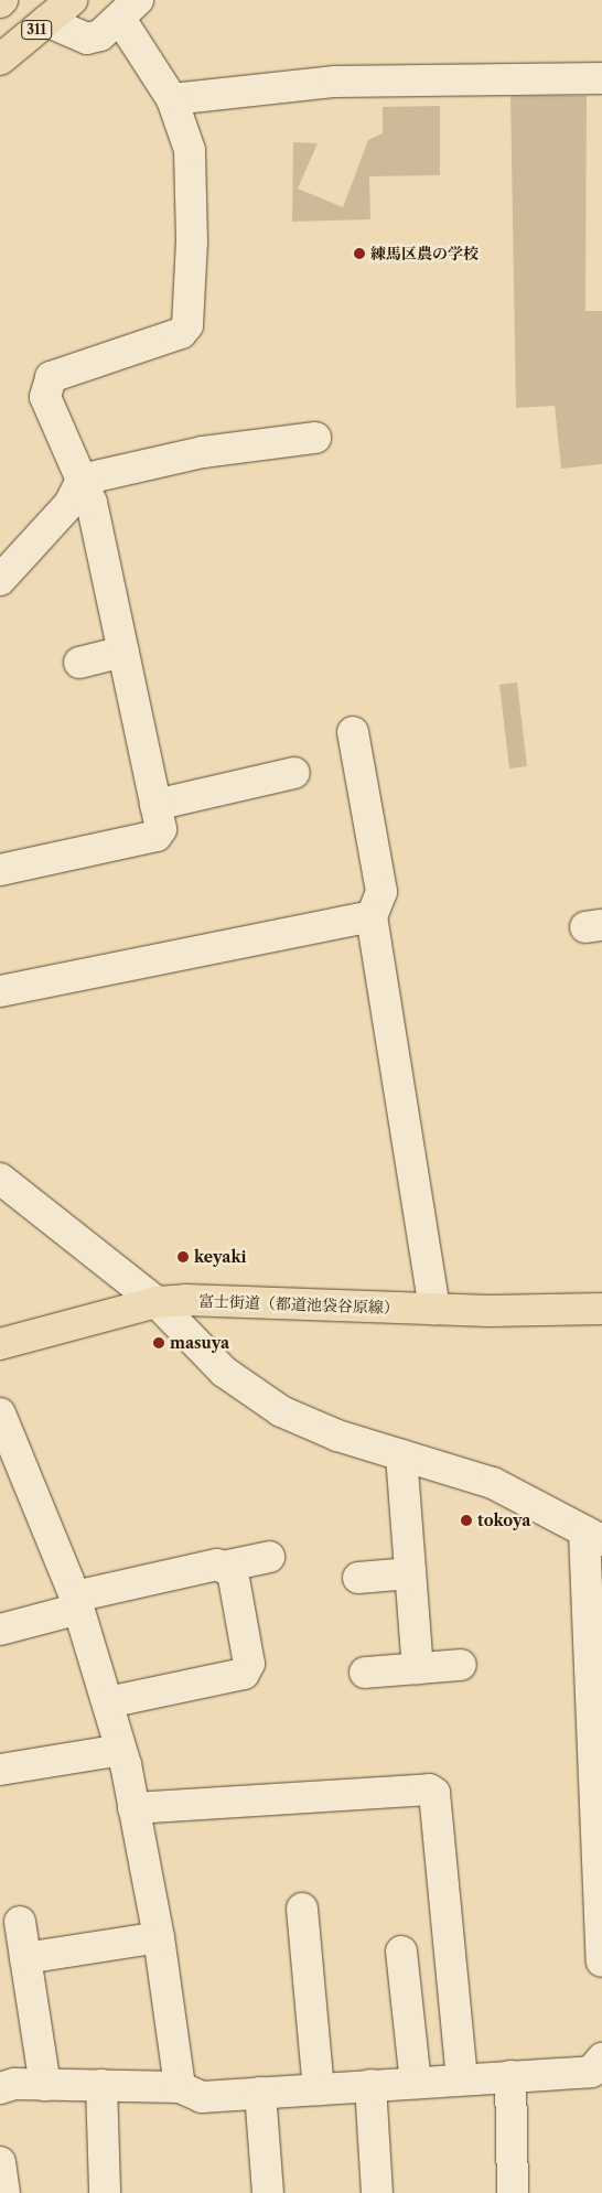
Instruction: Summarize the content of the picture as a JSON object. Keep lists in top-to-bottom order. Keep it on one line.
{"streets":{"main road":["311","富士街道（都道池袋谷原線）"]},"places":["練馬区農の学校","keyaki","masuya","tokoya"]}
